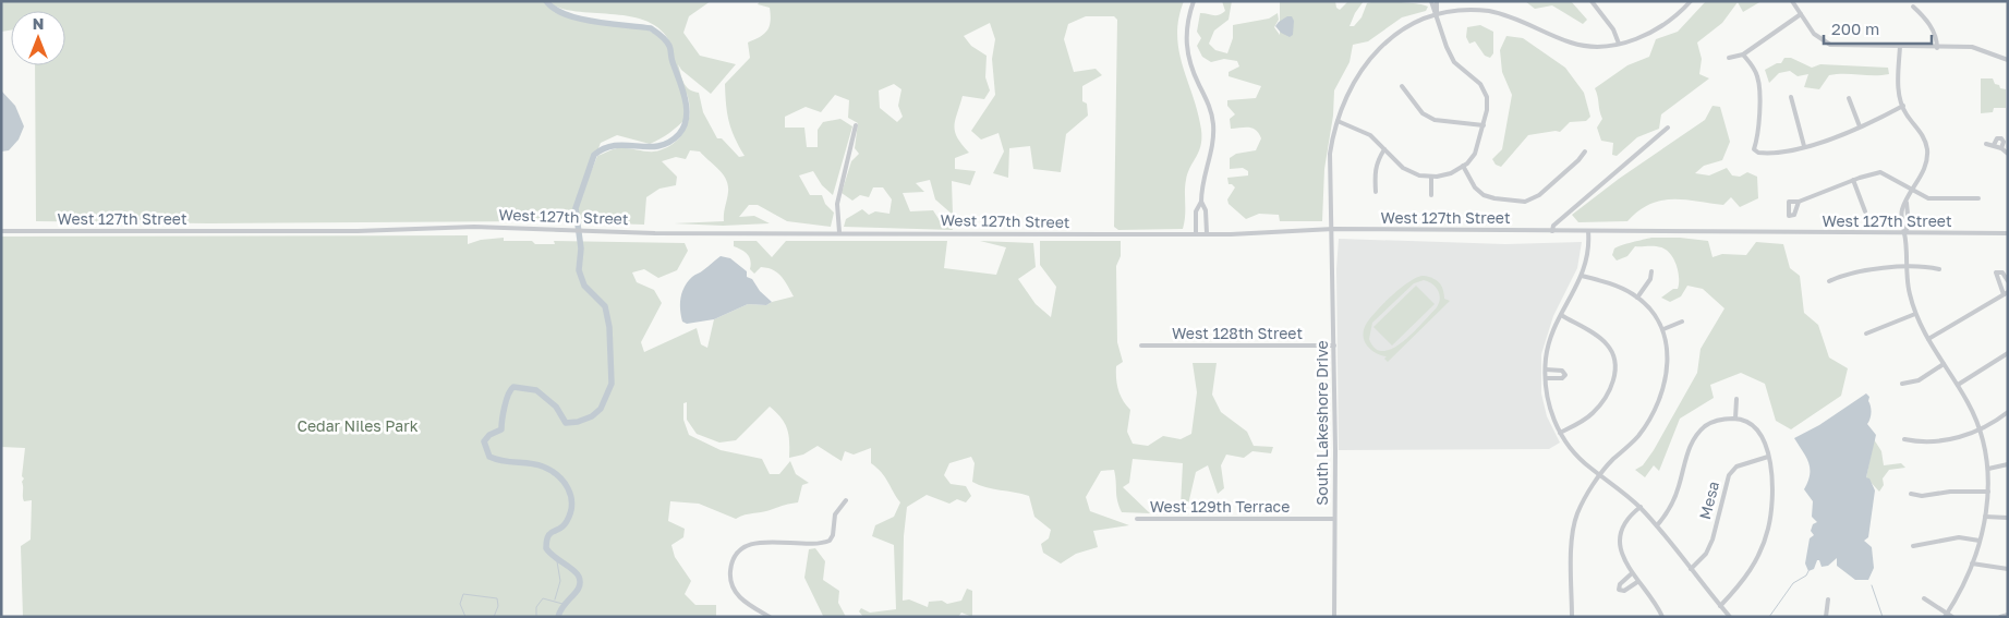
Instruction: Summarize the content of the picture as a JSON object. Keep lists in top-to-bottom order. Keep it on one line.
{"streets":{"street":["West 127th Street","West 128th Street","South Lakeshore Drive","Mesa","West 129th Terrace"]},"crossings":[["West 127th Street","South Lakeshore Drive"],["West 128th Street","South Lakeshore Drive"],["South Lakeshore Drive","West 129th Terrace"]],"parks":["Cedar Niles Park"],"scale_bar":"200 m","north":"top"}
